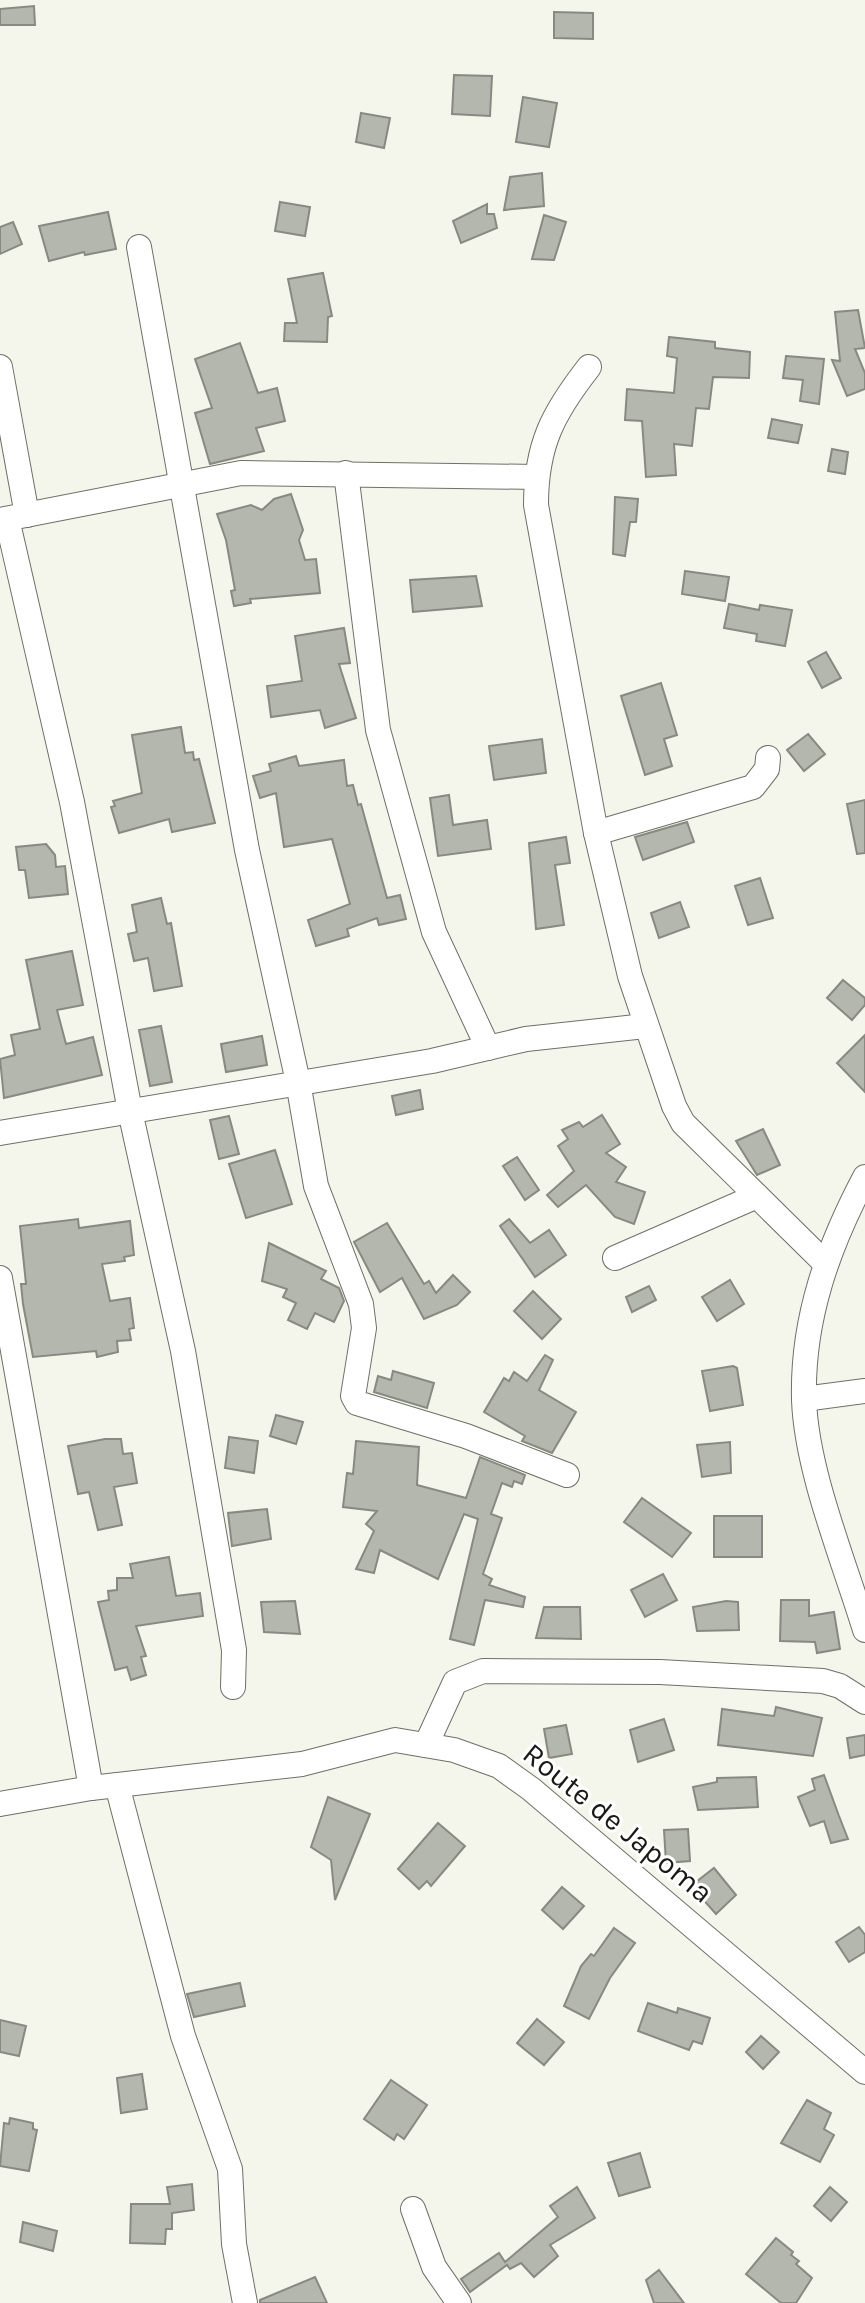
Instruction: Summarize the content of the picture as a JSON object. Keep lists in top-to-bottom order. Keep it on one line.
{"streets":{"street":["Route de Japoma"]}}
